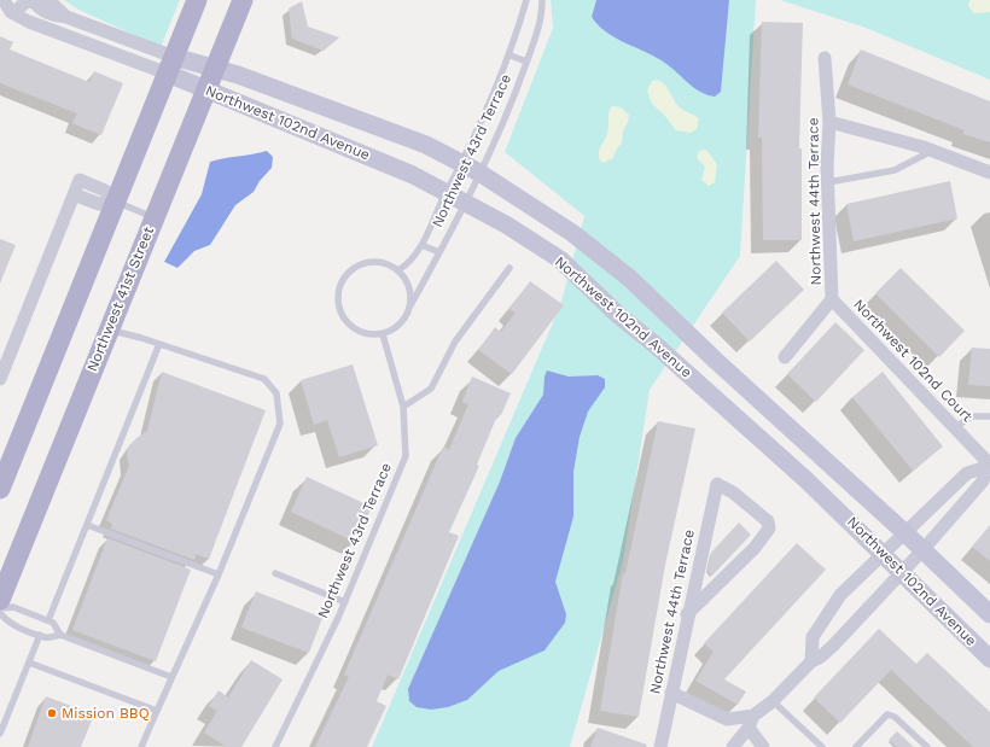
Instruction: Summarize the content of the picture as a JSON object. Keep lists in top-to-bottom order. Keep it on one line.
{"streets":{"main road":["Northwest 41st Street"],"street":["Northwest 102nd Avenue","Northwest 44th Terrace","Northwest 102nd Court"],"lane":["Northwest 43rd Terrace"]},"crossings":[["Northwest 102nd Avenue","Northwest 43rd Terrace"],["Northwest 102nd Avenue","Northwest 41st Street"],["Northwest 44th Terrace","Northwest 102nd Court"]],"places":["Mission BBQ"]}
